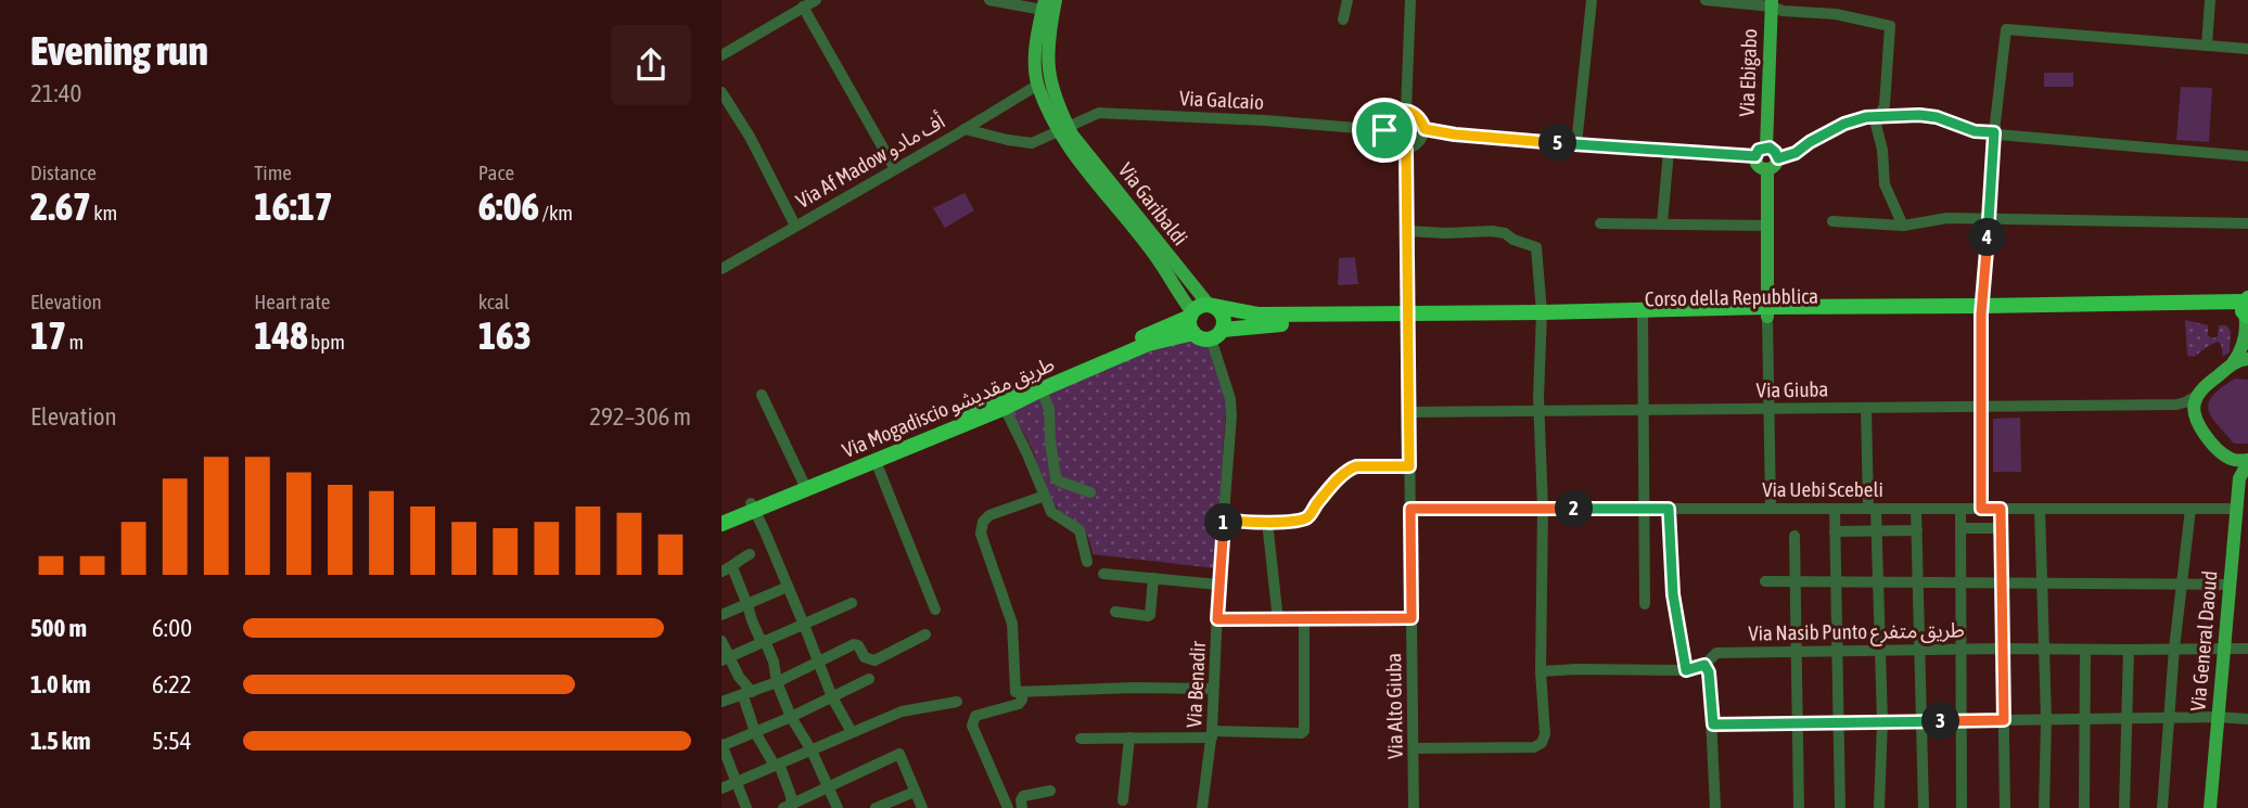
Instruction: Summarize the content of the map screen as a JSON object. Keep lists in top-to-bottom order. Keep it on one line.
{"streets":{"highway":["Via Mogadiscio طريق مقديشو"],"main road":["Via Ebigabo","Via Garibaldi","Via General Daoud"],"street":["Via Galcaio","Via Af Madow أف مادو","Via Giuba","Via Uebi Scebeli","Via Nasib Punto طريق متفرع","Via Benadir","Via Alto Giuba"]},"crossings":[["Via Galcaio","Via Af Madow أف مادو"],["Via Galcaio","Via Garibaldi"],["Via Galcaio","Via Alto Giuba"],["Via Garibaldi","Via Mogadiscio طريق مقديشو"],["Via Garibaldi","Via Benadir"],["Via Giuba","Via Alto Giuba"],["Via Mogadiscio طريق مقديشو","Via Benadir"],["Via Uebi Scebeli","Via General Daoud"],["Via Uebi Scebeli","Via Alto Giuba"],["Via Nasib Punto طريق متفرع","Via General Daoud"]],"page":{"heading":["Evening run","21:40"],"pins":["5","4","2","1","3"],"stats":[["Distance","2.67 km"],["Time","16:17"],["Pace","6:06 /km"],["Elevation","17 m"],["Heart rate","148 bpm"],["kcal","163"]],"chart":["Elevation","292–306 m"],"list":[{"name":"500 m","note":"6:00"},{"name":"1.0 km","note":"6:22"},{"name":"1.5 km","note":"5:54"}]}}
